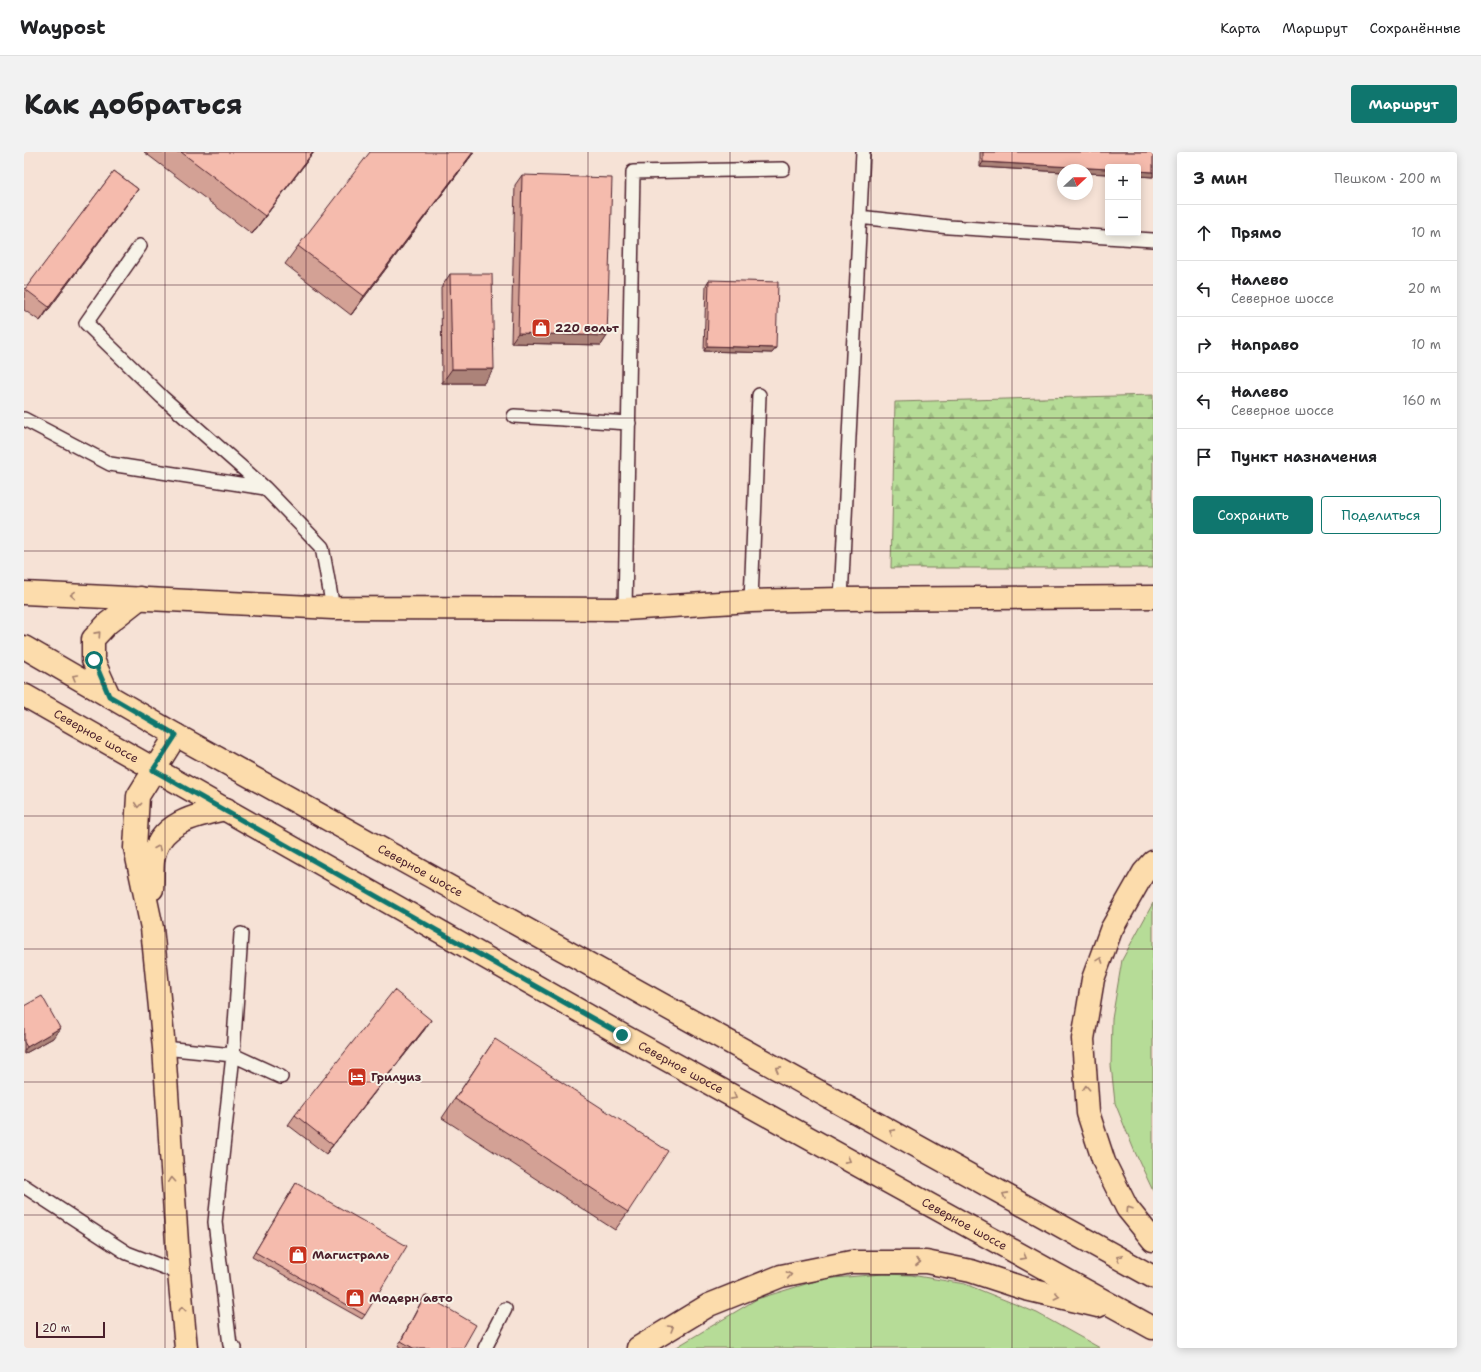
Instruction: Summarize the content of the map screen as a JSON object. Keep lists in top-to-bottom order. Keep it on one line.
{"streets":{"main road":["Северное шоссе"]},"places":{"shop":["220 вольт","Магистраль","Модерн авто"],"hotel":["Грилуиз"]},"scale_bar":"20 m","north":"right","page":{"header":"Waypost","nav":["Карта","Маршрут","Сохранённые"],"title":"Как добраться","buttons":["Маршрут",["Сохранить","Поделиться"]],"heading":["3 мин","Пешком · 200 m"],"map_buttons":["+","−"],"list":[["Прямо","10 m"],["Налево","Северное шоссе","20 m"],["Направо","10 m"],["Налево","Северное шоссе","160 m"],"Пункт назначения"],"scale":"20 m"}}
